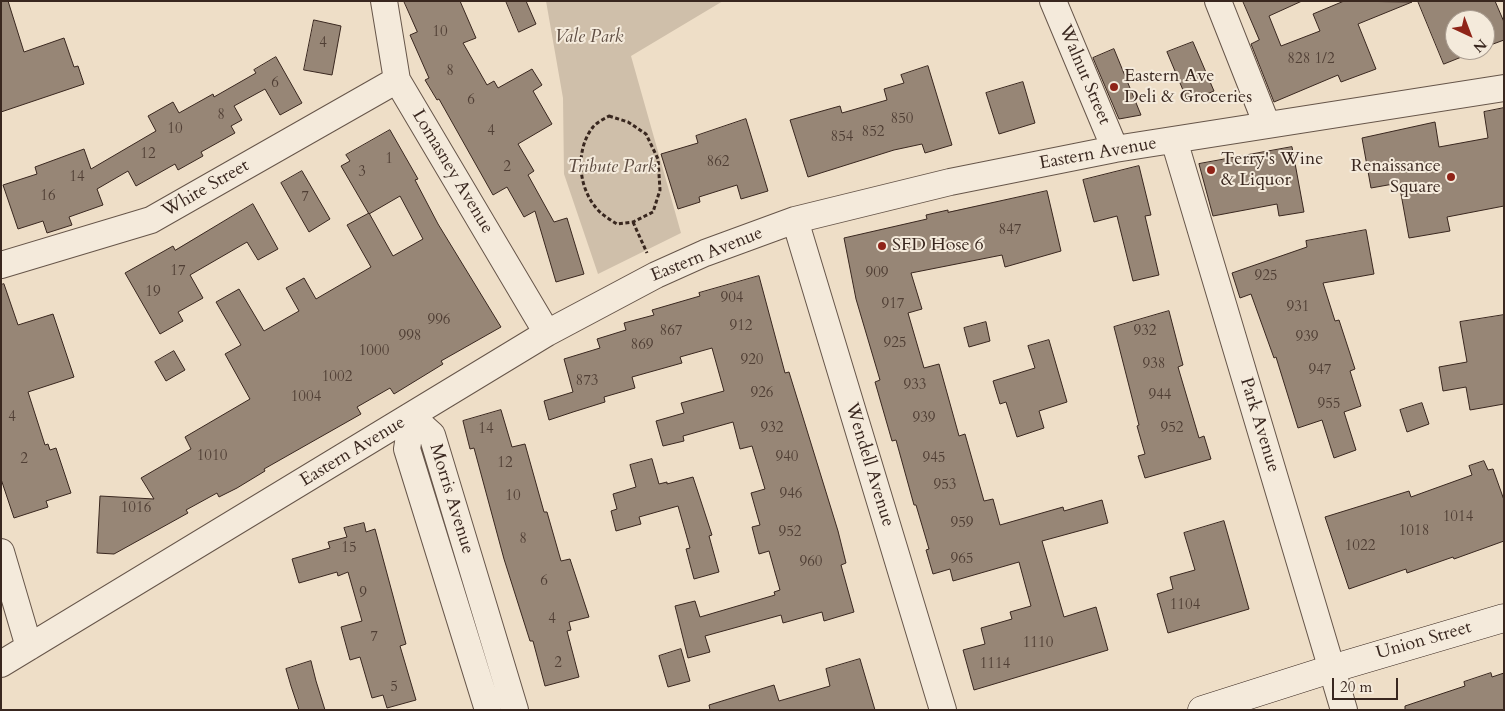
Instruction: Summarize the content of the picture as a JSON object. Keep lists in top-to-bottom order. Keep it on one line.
{"streets":{"main road":["Union Street"],"street":["Walnut Street","Eastern Avenue","Lomasney Avenue","White Street","Park Avenue","Wendell Avenue","Morris Avenue"]},"crossings":[["Walnut Street","Eastern Avenue"],["Eastern Avenue","Lomasney Avenue"],["Eastern Avenue","Park Avenue"],["Eastern Avenue","Wendell Avenue"],["Eastern Avenue","Morris Avenue"],["Lomasney Avenue","White Street"],["Park Avenue","Union Street"]],"parks":["Vale Park","Tribute Park"],"places":["Eastern Ave Deli & Groceries","Terry's Wine & Liquor","Renaissance Square","SFD Hose 6"],"house_numbers":["10","4","828 1/2","8","6","6","8","850","10","4","852","854","12","1","862","2","3","14","16","7","847","17","909","925","19","904","917","931","996","912","867","932","998","939","925","869","1000","920","938","947","1002","873","933","926","944","1004","955","4","939","932","952","14","1010","940","945","2","12","953","946","10","1016","1014","959","1018","952","8","1022","15","965","960","6","9","1104","4","7","1110","2","1114","5"],"scale_bar":"20 m","north":"bottom right"}
